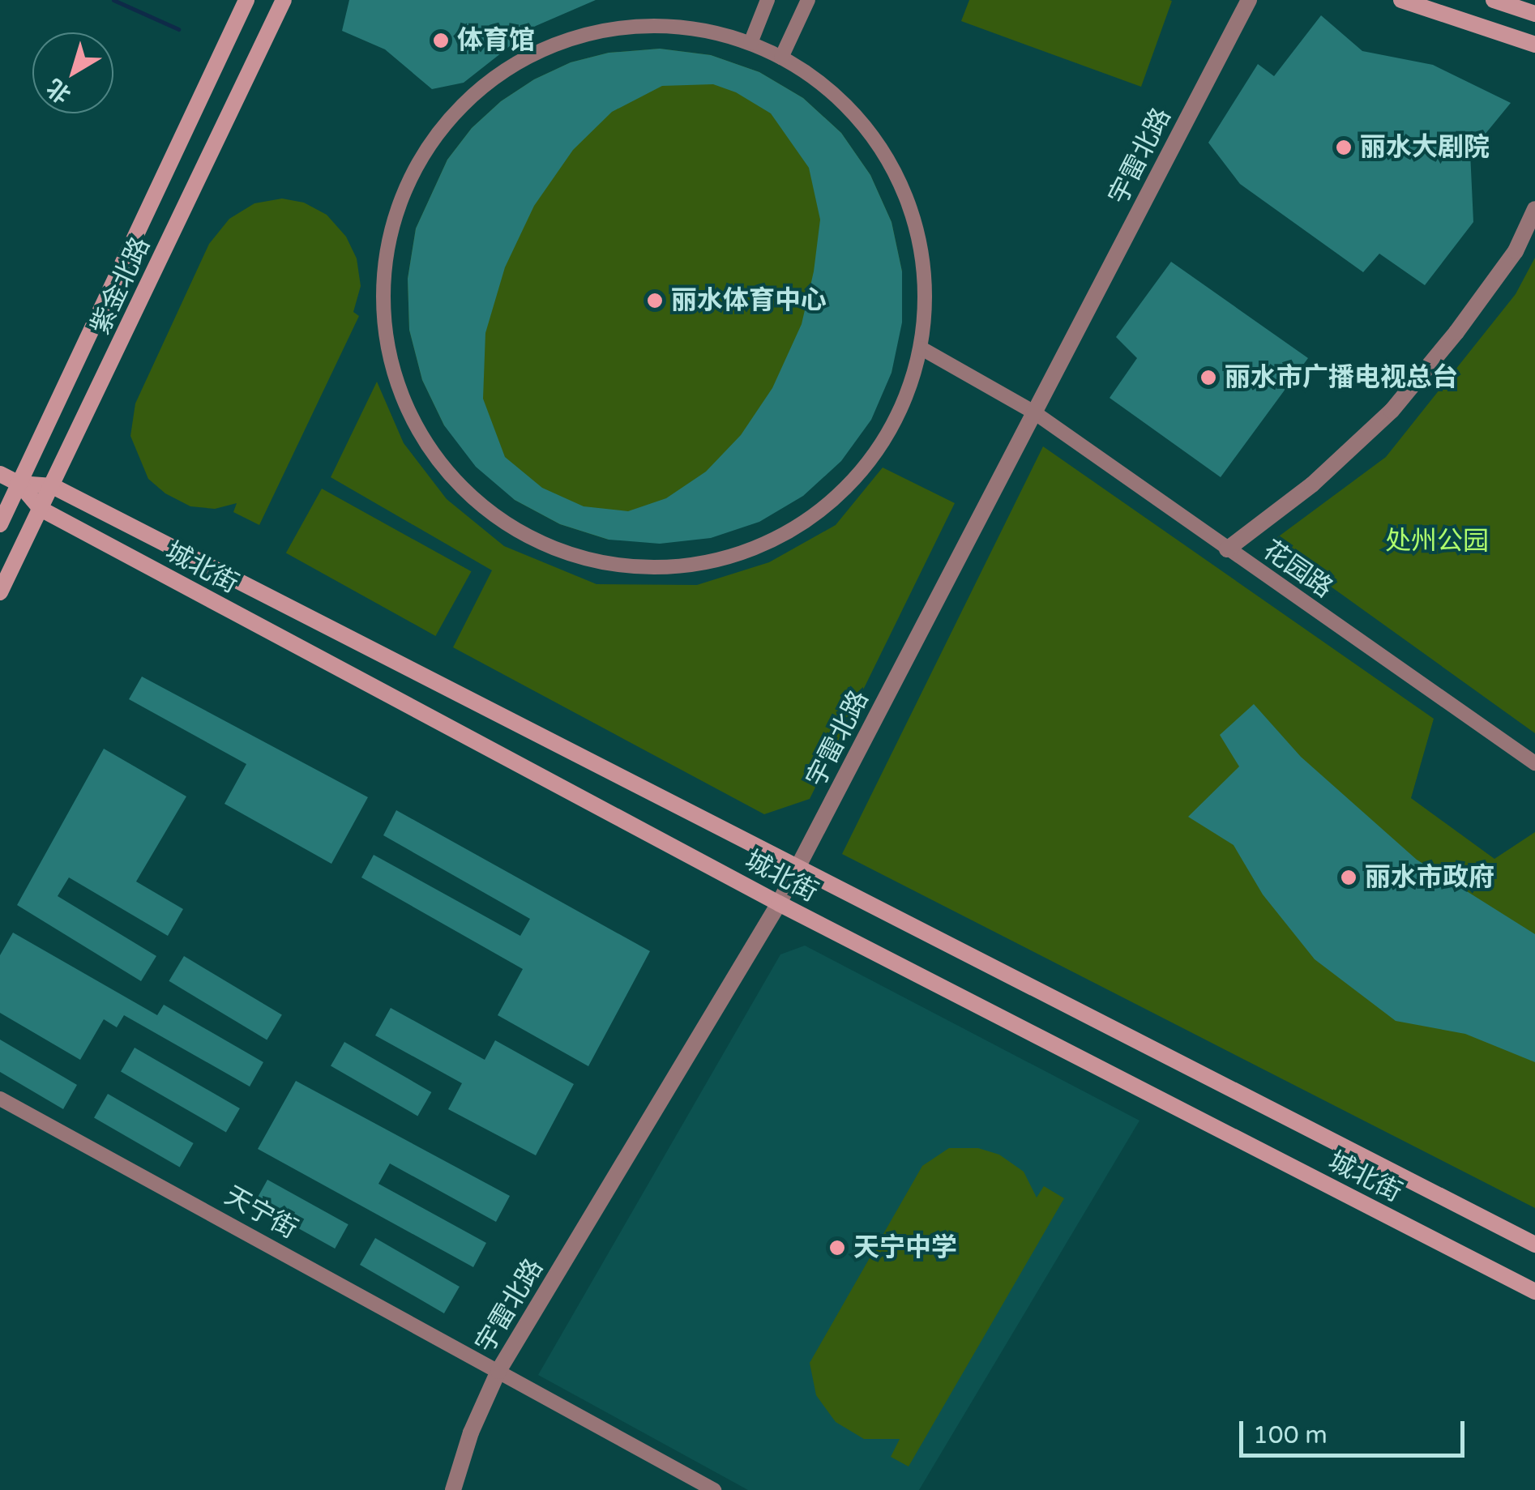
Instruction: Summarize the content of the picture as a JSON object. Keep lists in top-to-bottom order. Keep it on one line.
{"streets":{"main road":["紫金北路","城北街"],"street":["宇雷北路","花园路","天宁街"]},"crossings":[["宇雷北路","城北街"],["宇雷北路","花园路"],["宇雷北路","天宁街"],["紫金北路","城北街"]],"parks":["处州公园"],"places":["体育馆","丽水大剧院","丽水体育中心","丽水市广播电视总台","丽水市政府","天宁中学"],"scale_bar":"100 m","north":"bottom left"}
